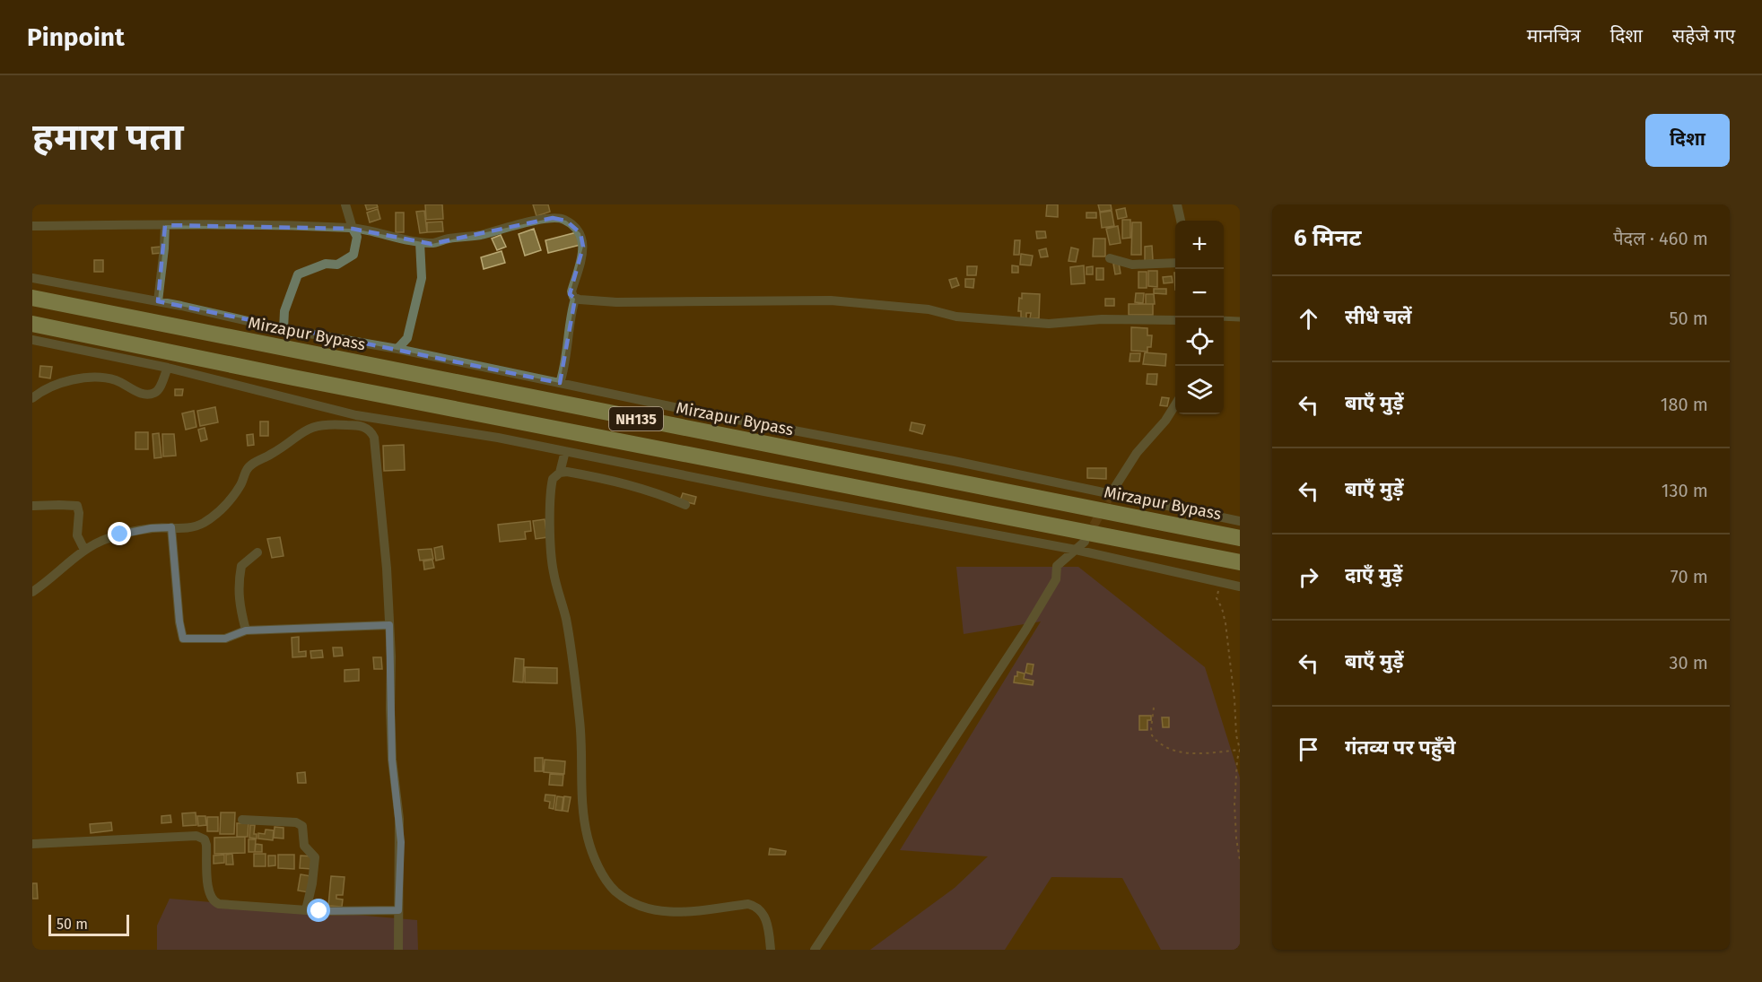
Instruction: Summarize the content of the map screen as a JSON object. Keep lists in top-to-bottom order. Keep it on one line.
{"streets":{"highway":["Mirzapur Bypass","NH135"]},"scale_bar":"50 m","page":{"header":"Pinpoint","nav":["मानचित्र","दिशा","सहेजे गए"],"buttons":"दिशा","title":"हमारा पता","heading":["6 मिनट","पैदल · 460 m"],"map_buttons":["+","−"],"list":[["सीधे चलें","50 m"],["बाएँ मुड़ें","180 m"],["बाएँ मुड़ें","130 m"],["दाएँ मुड़ें","70 m"],["बाएँ मुड़ें","30 m"],"गंतव्य पर पहुँचे"],"scale":"50 m"}}
